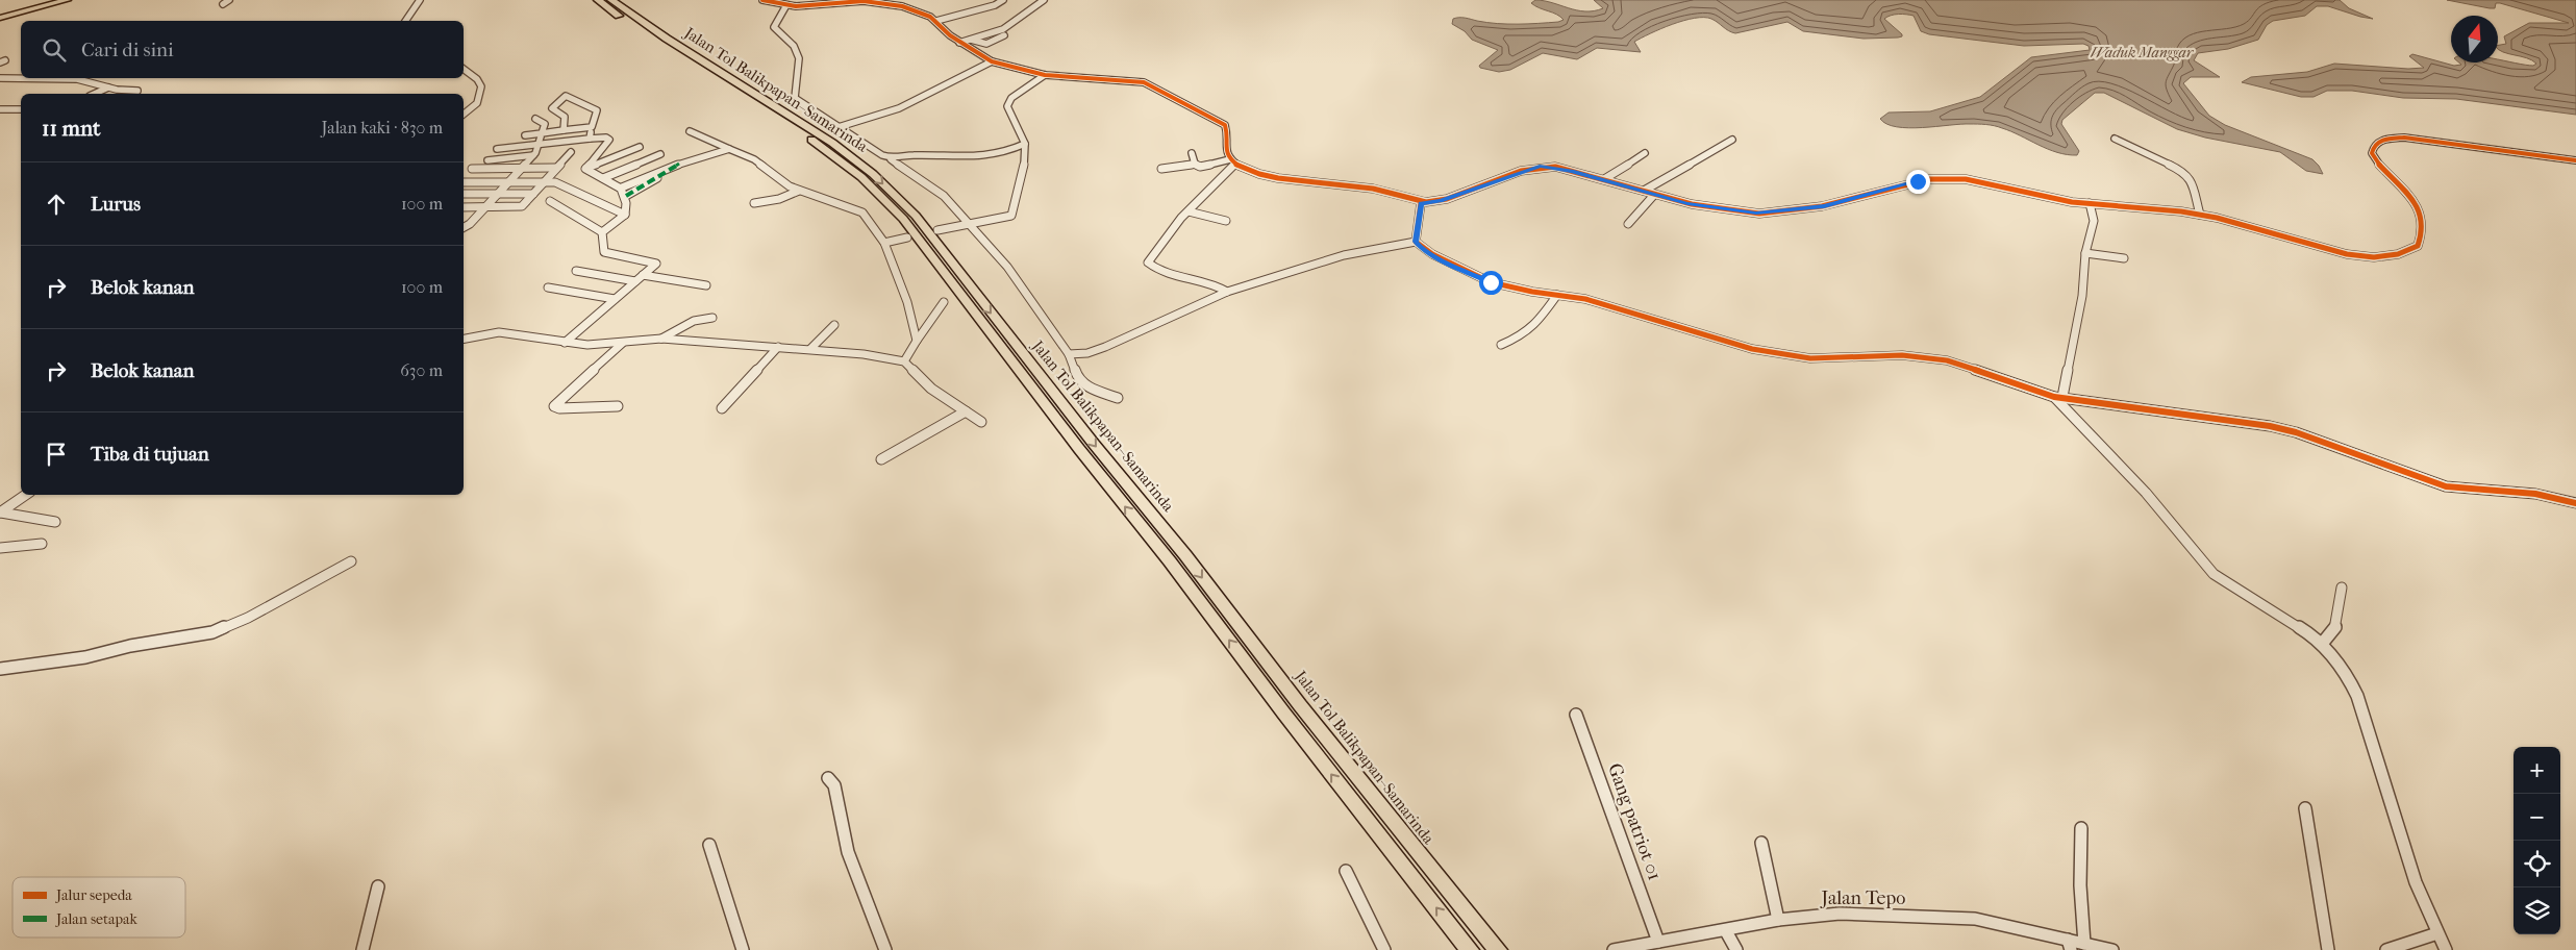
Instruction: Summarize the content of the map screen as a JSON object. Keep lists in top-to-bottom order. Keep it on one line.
{"streets":{"highway":["Jalan Tol Balikpapan–Samarinda"],"street":["Gang patriot 01","Jalan Tepo"]},"crossings":[["Gang patriot 01","Jalan Tepo"]],"water":["Waduk Manggar"],"legend":["Jalur sepeda","Jalan setapak"],"north":"top","page":{"search":"Cari di sini","heading":["11 mnt","Jalan kaki · 830 m"],"list":[["Lurus","100 m"],["Belok kanan","100 m"],["Belok kanan","630 m"],"Tiba di tujuan"],"map_buttons":["+","−"]}}
